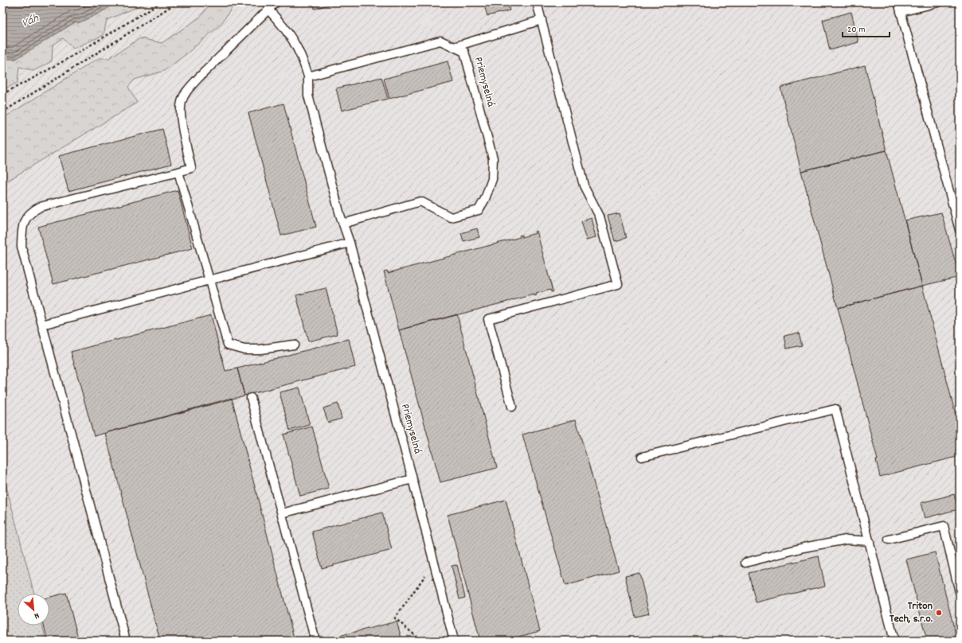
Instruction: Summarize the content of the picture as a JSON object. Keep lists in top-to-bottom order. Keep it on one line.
{"streets":{"lane":["Priemyselná"]},"water":["Váh"],"places":["Triton Tech, s.r.o."],"scale_bar":"20 m","north":"bottom right"}
